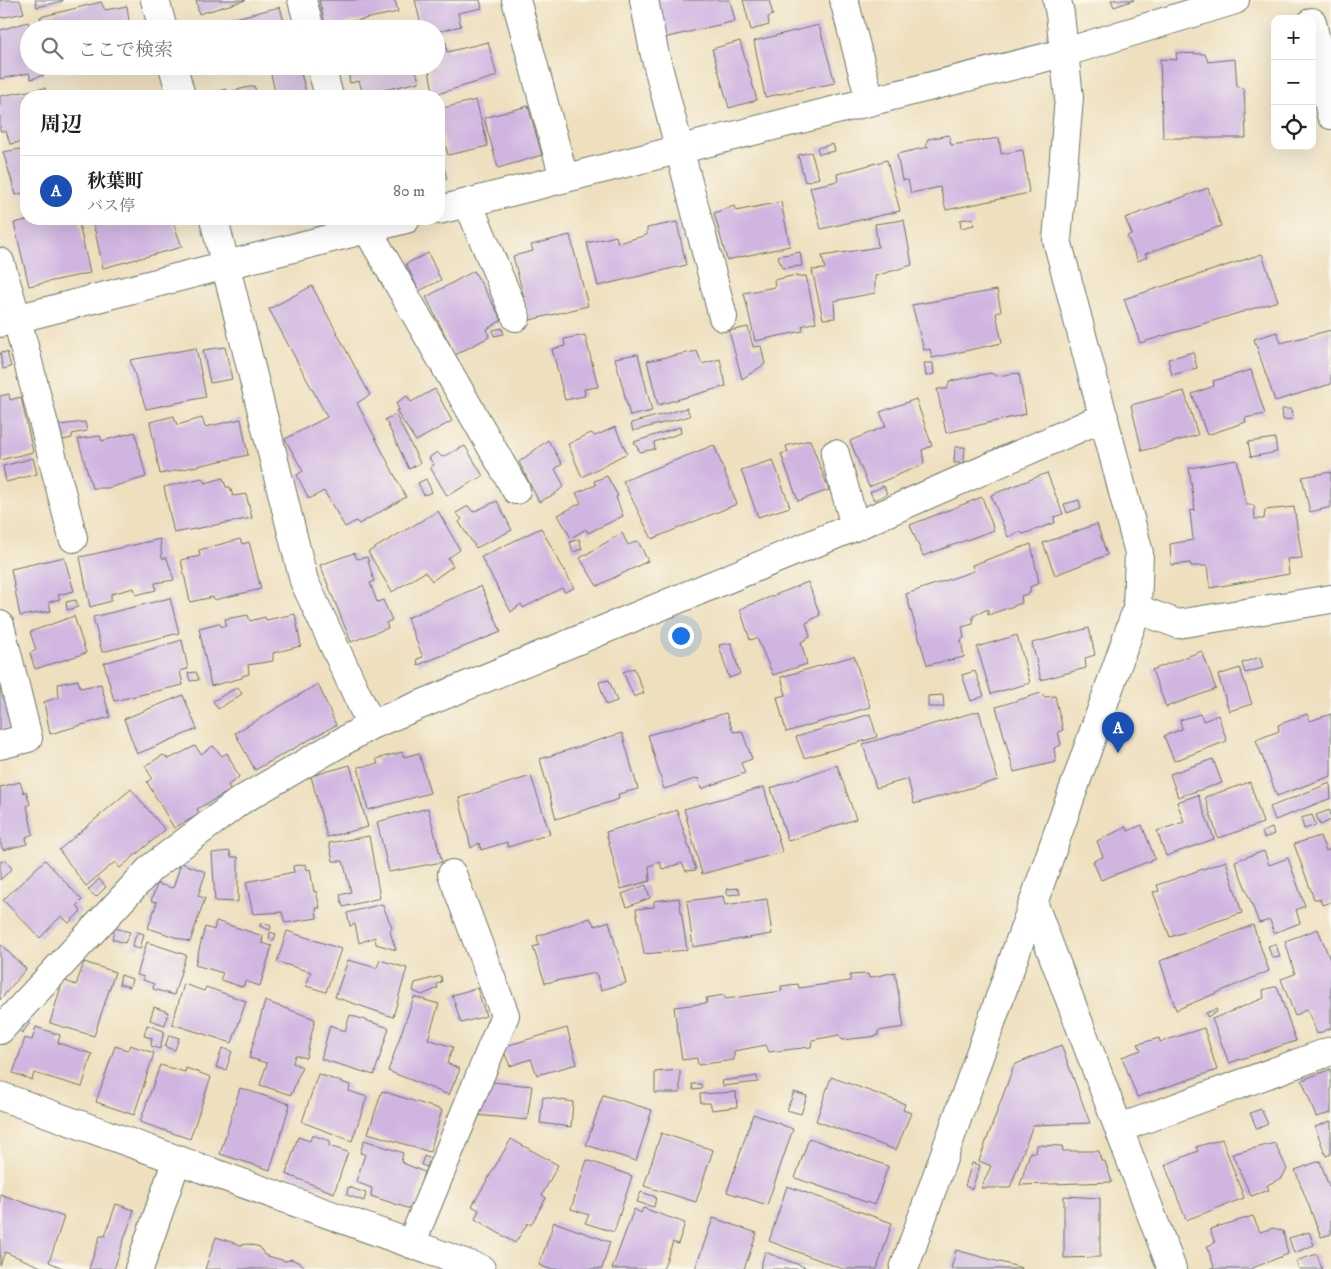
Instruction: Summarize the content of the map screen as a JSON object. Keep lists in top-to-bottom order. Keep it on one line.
{"page":{"map_buttons":["+","−"],"search":"ここで検索","heading":"周辺","list":[{"mark":"A","name":"秋葉町","note":"バス停","value":"80 m"}],"pins":"A"}}
